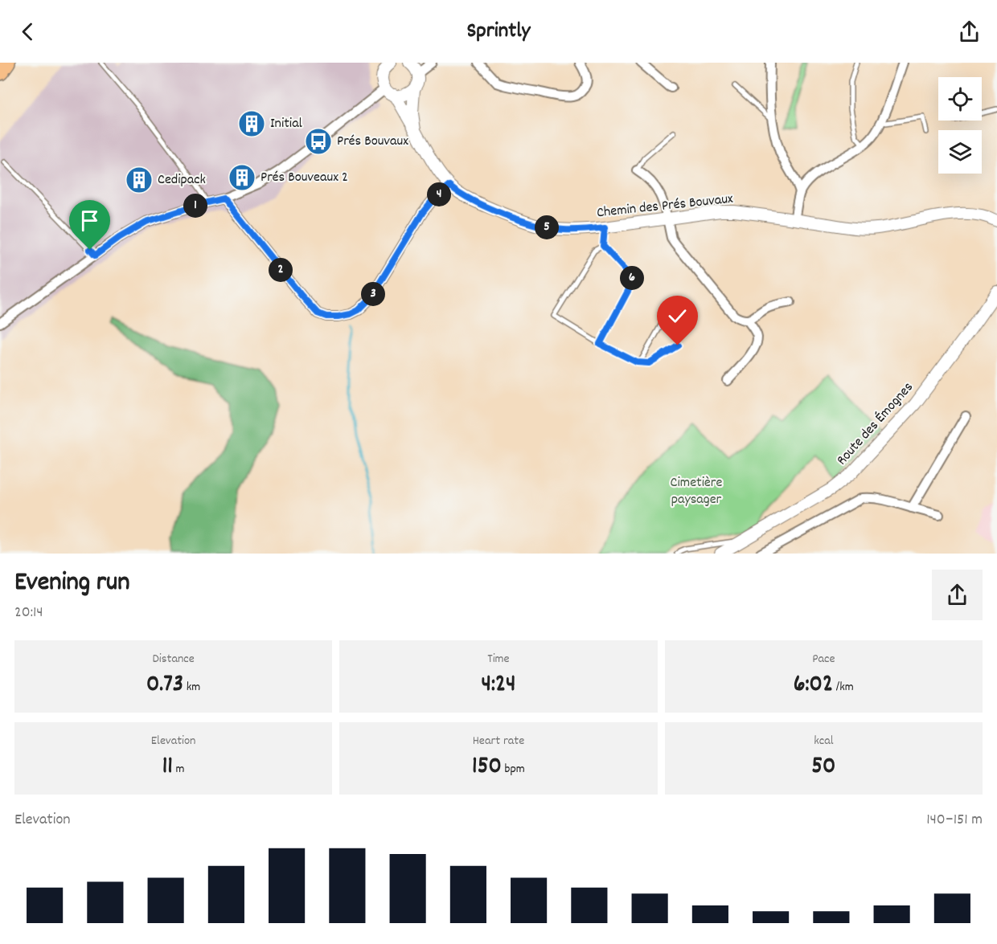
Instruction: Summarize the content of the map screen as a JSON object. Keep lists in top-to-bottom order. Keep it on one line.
{"streets":{"street":["Chemin des Prés Bouvaux","Route des Émognes"]},"parks":["Cimetière paysager"],"places":{"building":["Initial","Prés Bouveaux 2","Cedipack"],"bus stop":["Prés Bouvaux"]},"page":{"header":"Sprintly","pins":["4","1","5","2","6","3"],"heading":["Evening run","20:14"],"stats":[["Distance","0.73 km"],["Time","4:24"],["Pace","6:02 /km"],["Elevation","11 m"],["Heart rate","150 bpm"],["kcal","50"]],"chart":["Elevation","140–151 m"]}}
